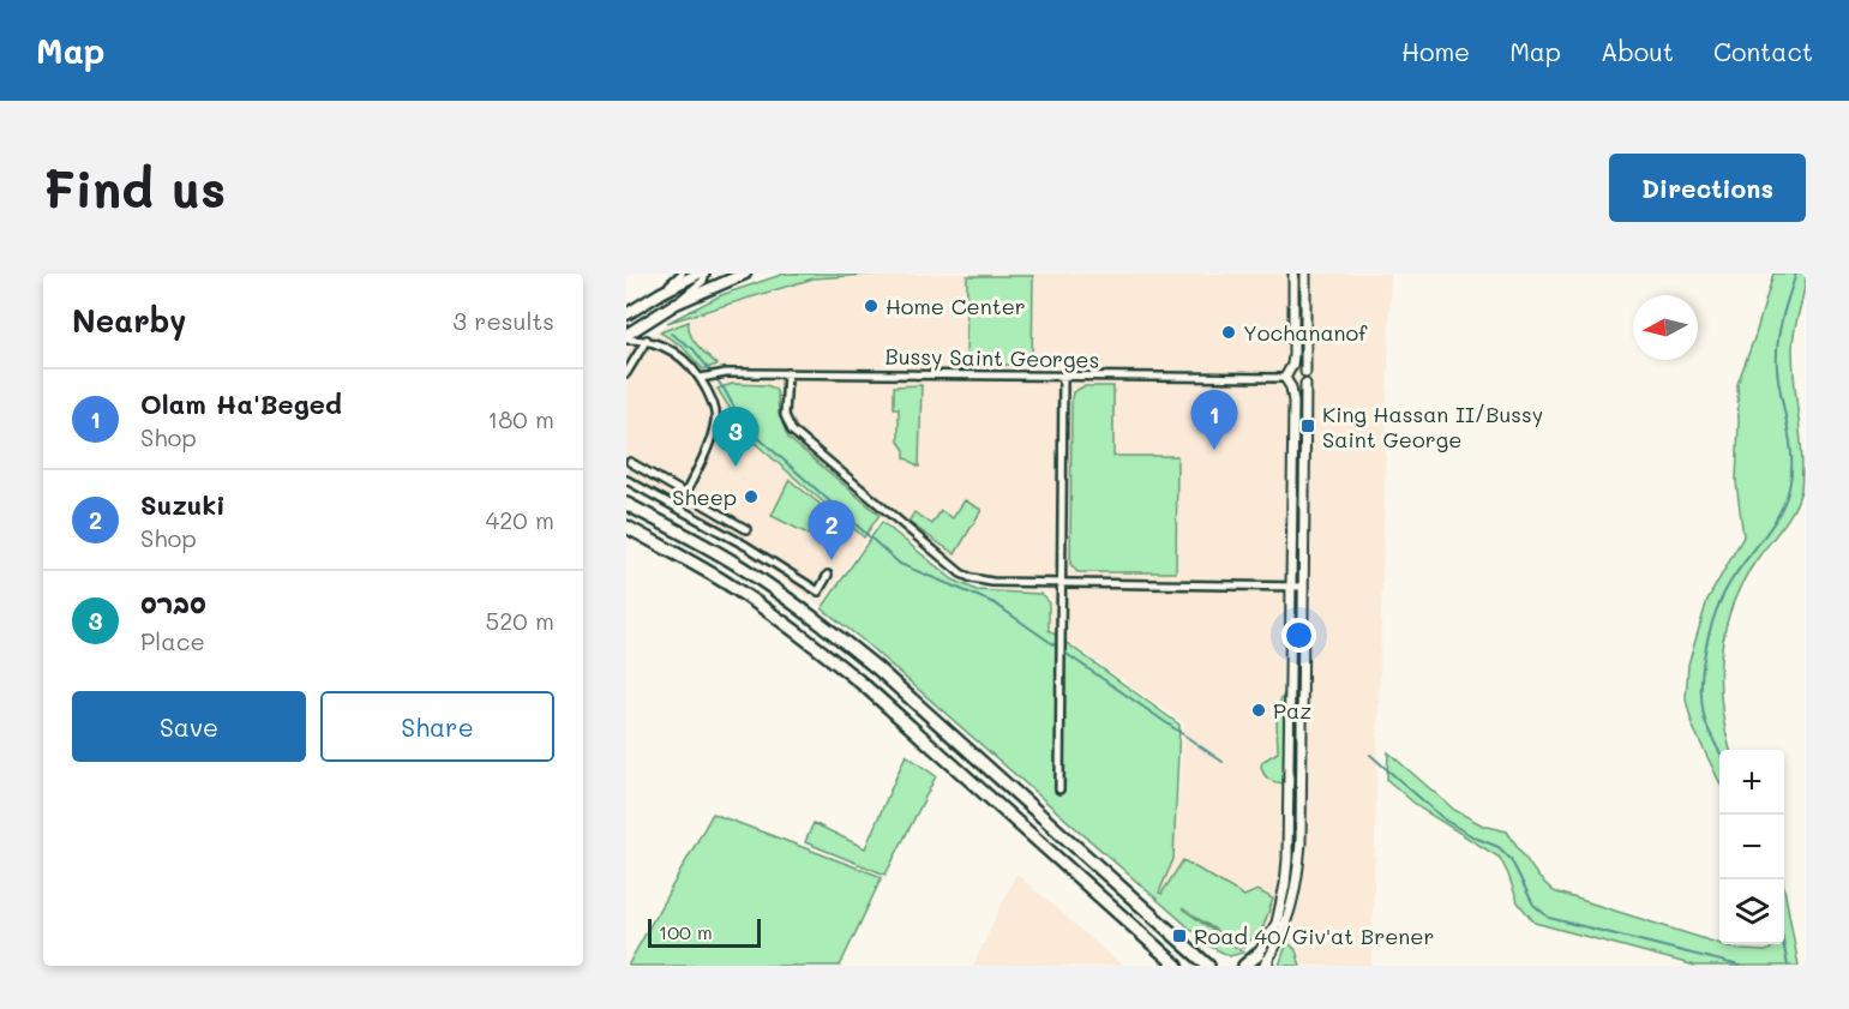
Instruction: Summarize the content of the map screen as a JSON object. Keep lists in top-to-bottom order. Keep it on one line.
{"streets":{"street":["Bussy Saint Georges"]},"places":{"other":["Home Center","Yochananof","Sheep","Paz"],"transit":["King Hassan II/Bussy Saint George","Road 40/Giv'at Brener"]},"scale_bar":"100 m","north":"left","page":{"header":"Map","nav":["Home","Map","About","Contact"],"buttons":["Directions",["Save","Share"]],"title":"Find us","heading":["Nearby","3 results"],"list":[{"mark":"1","name":"Olam Ha'Beged","note":"Shop","value":"180 m"},{"mark":"2","name":"Suzuki","note":"Shop","value":"420 m"},{"mark":"3","name":"סברס","note":"Place","value":"520 m"}],"pins":["1","3","2"],"map_buttons":["+","−"],"scale":"100 m"}}
